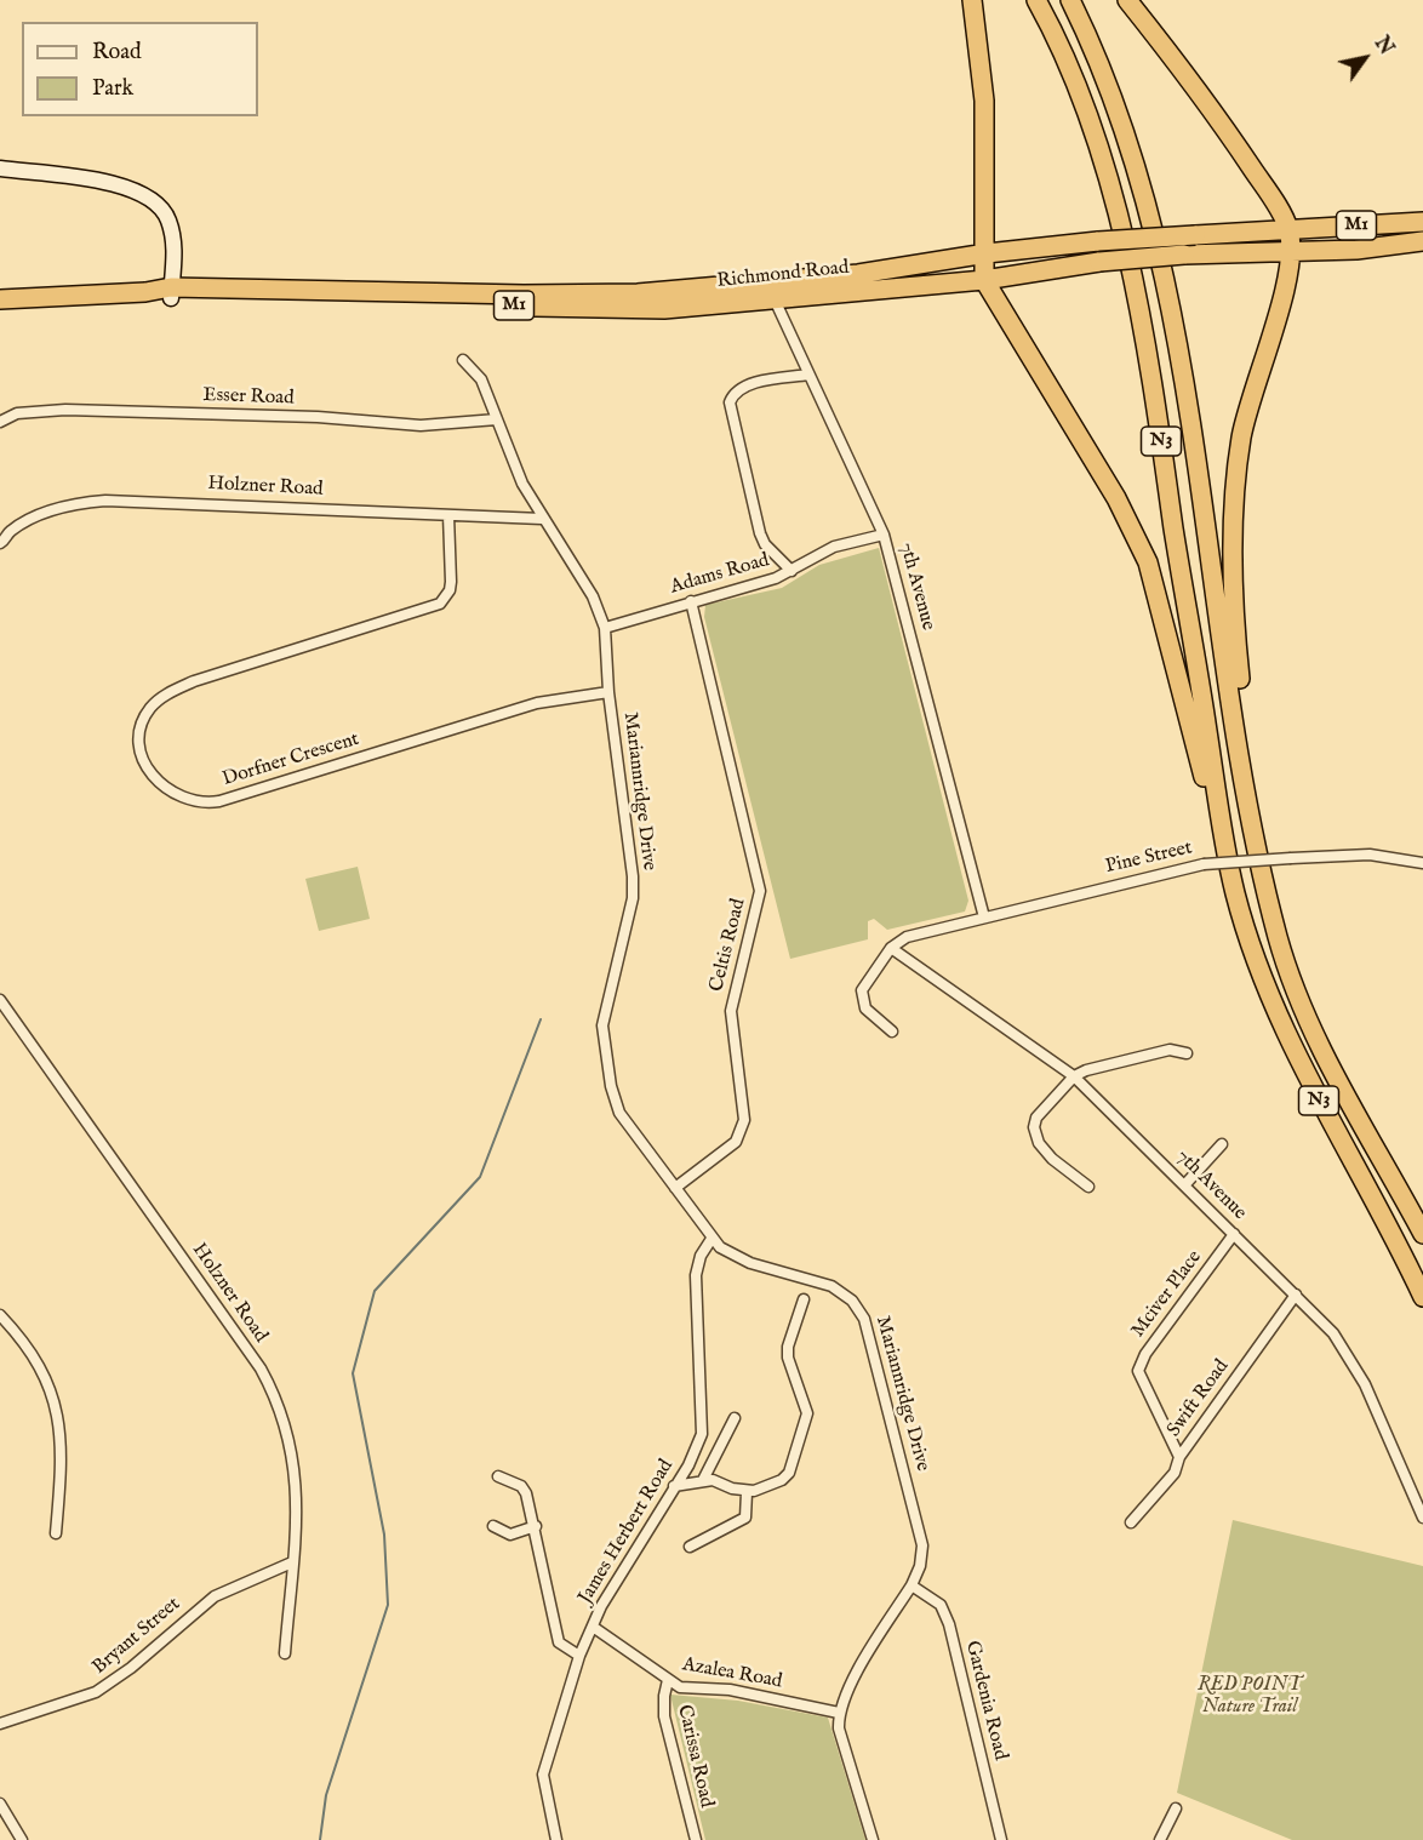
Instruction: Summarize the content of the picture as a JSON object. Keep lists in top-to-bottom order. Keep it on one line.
{"streets":{"highway":["M1","Richmond Road","N3"],"street":["Esser Road","Holzner Road","Adams Road","7th Avenue","Dorfner Crescent","Mariannridge Drive","Pine Street","Celtis Road","Mciver Place","Swift Road","James Herbert Road","Bryant Street","Azalea Road","Gardenia Road","Carissa Road"]},"crossings":[["Richmond Road","7th Avenue"],["Esser Road","Mariannridge Drive"],["Holzner Road","Dorfner Crescent"],["Holzner Road","Mariannridge Drive"],["Holzner Road","Bryant Street"],["Adams Road","7th Avenue"],["Adams Road","Mariannridge Drive"],["Adams Road","Celtis Road"],["7th Avenue","Pine Street"],["7th Avenue","Mciver Place"],["7th Avenue","Swift Road"],["Dorfner Crescent","Mariannridge Drive"],["Mariannridge Drive","Celtis Road"],["Mariannridge Drive","James Herbert Road"],["Mariannridge Drive","Azalea Road"],["Mariannridge Drive","Gardenia Road"],["Mciver Place","Swift Road"],["James Herbert Road","Azalea Road"],["Azalea Road","Carissa Road"]],"parks":["RED POINT Nature Trail"],"legend":["Road","Park"],"north":"top right"}
